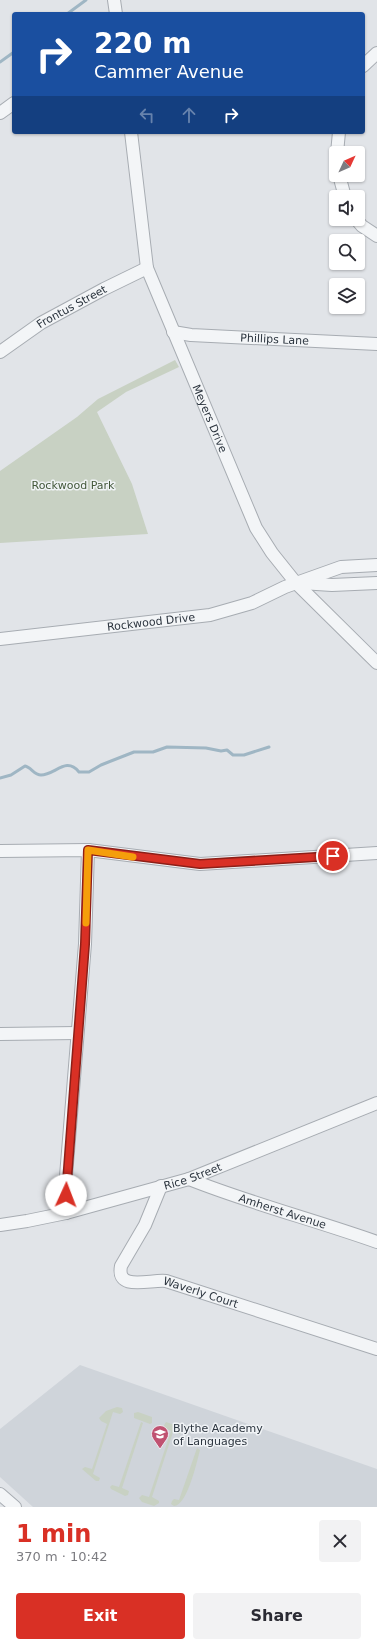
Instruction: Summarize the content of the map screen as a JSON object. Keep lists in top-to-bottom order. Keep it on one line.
{"streets":{"street":["Frontus Street","Phillips Lane","Meyers Drive","Rockwood Drive","Rice Street","Amherst Avenue","Waverly Court"]},"crossings":[["Frontus Street","Meyers Drive"],["Phillips Lane","Meyers Drive"],["Meyers Drive","Rockwood Drive"],["Rice Street","Amherst Avenue"],["Rice Street","Waverly Court"]],"parks":["Rockwood Park"],"places":{"school or university":["Blythe Academy of Languages"]},"north":"top right","page":{"turn":["220 m","Cammer Avenue"],"heading":["1 min","370 m · 10:42"],"buttons":["Exit","Share"]}}
